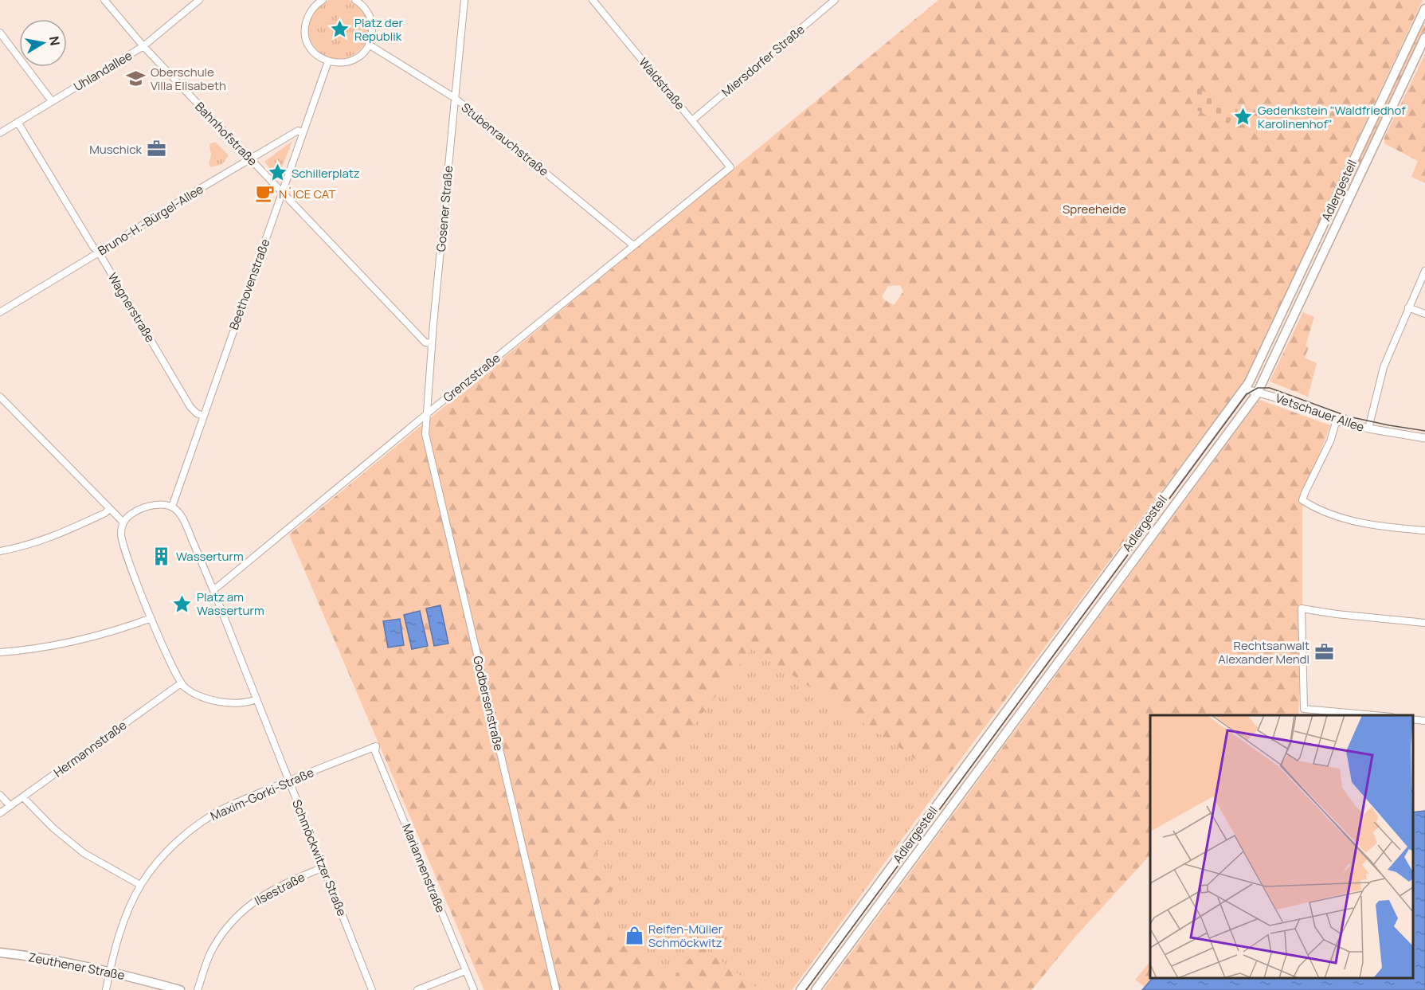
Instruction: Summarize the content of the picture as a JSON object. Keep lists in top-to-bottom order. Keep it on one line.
{"streets":{"main road":["Adlergestell","Zeuthener Straße"],"street":["Miersdorfer Straße","Uhlandallee","Waldstraße","Bahnhofstraße","Stubenrauchstraße","Gosener Straße","Bruno-H.-Bürgel-Allee","Beethovenstraße","Wagnerstraße","Grenzstraße","Vetschauer Allee","Godbersenstraße","Hermannstraße","Maxim-Gorki-Straße","Schmöckwitzer Straße","Mariannenstraße","Ilsestraße"]},"crossings":[["Miersdorfer Straße","Waldstraße"],["Uhlandallee","Bahnhofstraße"],["Uhlandallee","Wagnerstraße"],["Waldstraße","Grenzstraße"],["Bahnhofstraße","Gosener Straße"],["Bahnhofstraße","Bruno-H.-Bürgel-Allee"],["Bahnhofstraße","Beethovenstraße"],["Stubenrauchstraße","Gosener Straße"],["Stubenrauchstraße","Grenzstraße"],["Adlergestell","Vetschauer Allee"],["Gosener Straße","Grenzstraße"],["Gosener Straße","Godbersenstraße"],["Bruno-H.-Bürgel-Allee","Beethovenstraße"],["Bruno-H.-Bürgel-Allee","Wagnerstraße"],["Beethovenstraße","Wagnerstraße"],["Beethovenstraße","Schmöckwitzer Straße"],["Grenzstraße","Godbersenstraße"],["Grenzstraße","Schmöckwitzer Straße"],["Maxim-Gorki-Straße","Schmöckwitzer Straße"],["Maxim-Gorki-Straße","Mariannenstraße"],["Maxim-Gorki-Straße","Zeuthener Straße"],["Schmöckwitzer Straße","Ilsestraße"]],"parks":["Spreeheide"],"places":{"place":["Platz der Republik","Gedenkstein \"Waldfriedhof Karolinenhof\"","Schillerplatz","Platz am Wasserturm"],"school or university":["Oberschule Villa Elisabeth"],"office":["Muschick","Rechtsanwalt Alexander Mendl"],"cafe":["N´ICE CAT"],"building":["Wasserturm"],"shop":["Reifen-Müller Schmöckwitz"]},"north":"right"}
